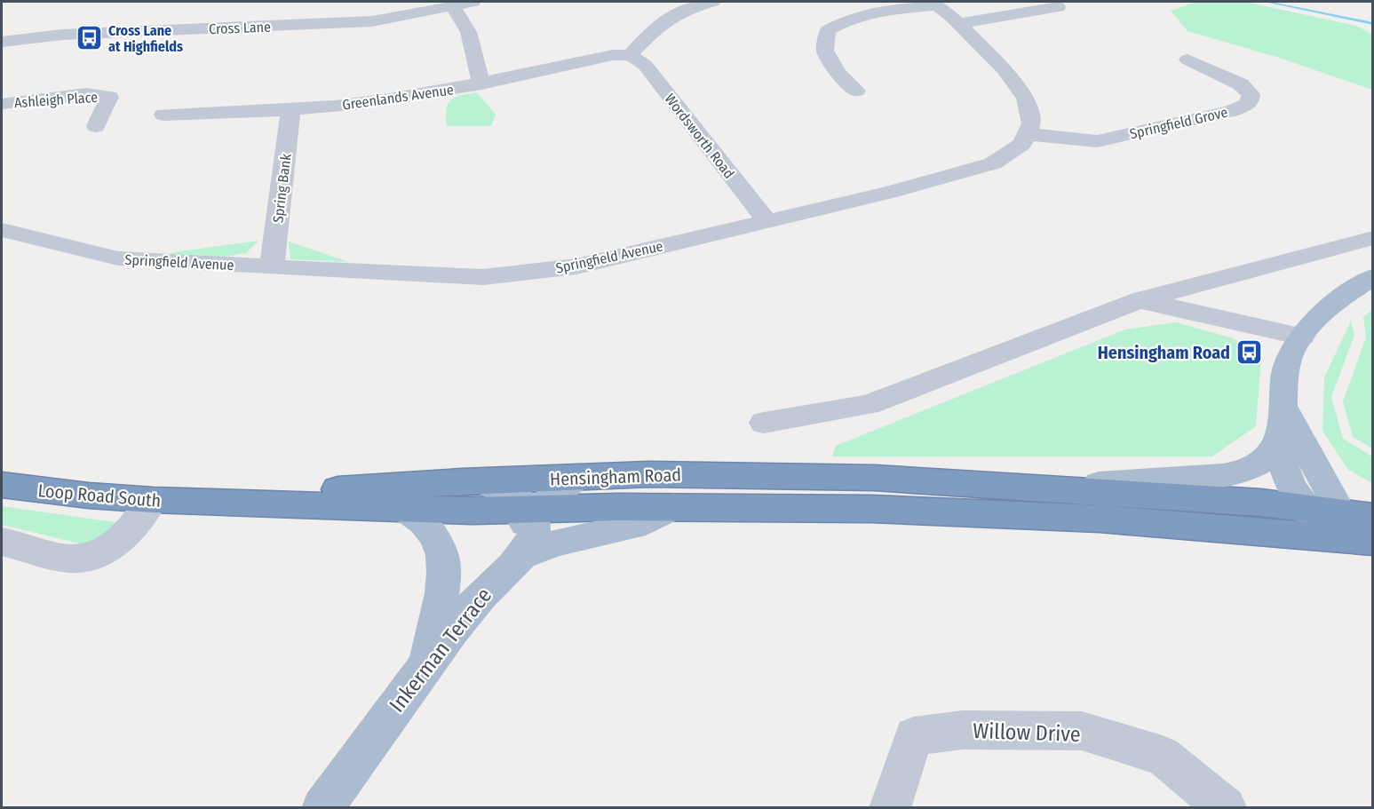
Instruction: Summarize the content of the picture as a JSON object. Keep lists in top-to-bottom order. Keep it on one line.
{"streets":{"highway":["Hensingham Road","Loop Road South"],"main road":["Inkerman Terrace"],"street":["Cross Lane","Greenlands Avenue","Ashleigh Place","Springfield Grove","Wordsworth Road","Spring Bank","Springfield Avenue","Willow Drive"]},"crossings":[["Greenlands Avenue","Wordsworth Road"],["Greenlands Avenue","Spring Bank"],["Springfield Grove","Springfield Avenue"],["Wordsworth Road","Springfield Avenue"],["Spring Bank","Springfield Avenue"],["Hensingham Road","Loop Road South"]],"places":{"bus stop":["Cross Lane at Highfields","Hensingham Road"]}}
